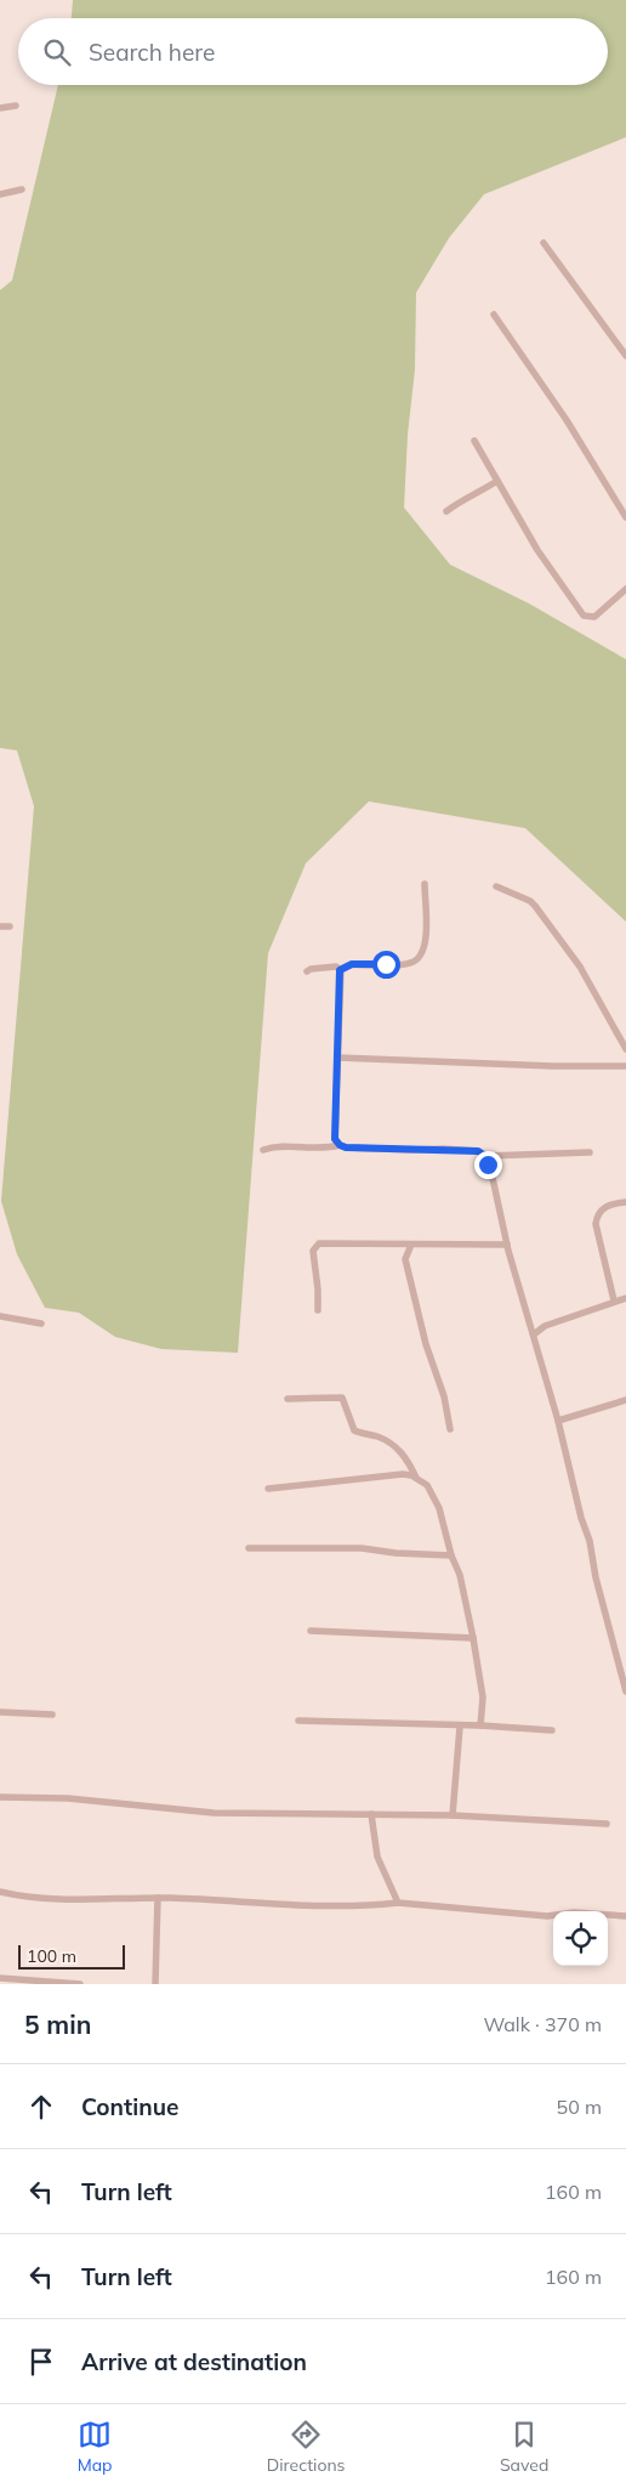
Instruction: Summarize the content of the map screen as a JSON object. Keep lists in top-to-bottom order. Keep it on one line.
{"scale_bar":"100 m","page":{"search":"Search here","scale":"100 m","heading":["5 min","Walk · 370 m"],"list":[["Continue","50 m"],["Turn left","160 m"],["Turn left","160 m"],"Arrive at destination"],"nav":["Map","Directions","Saved"]}}
